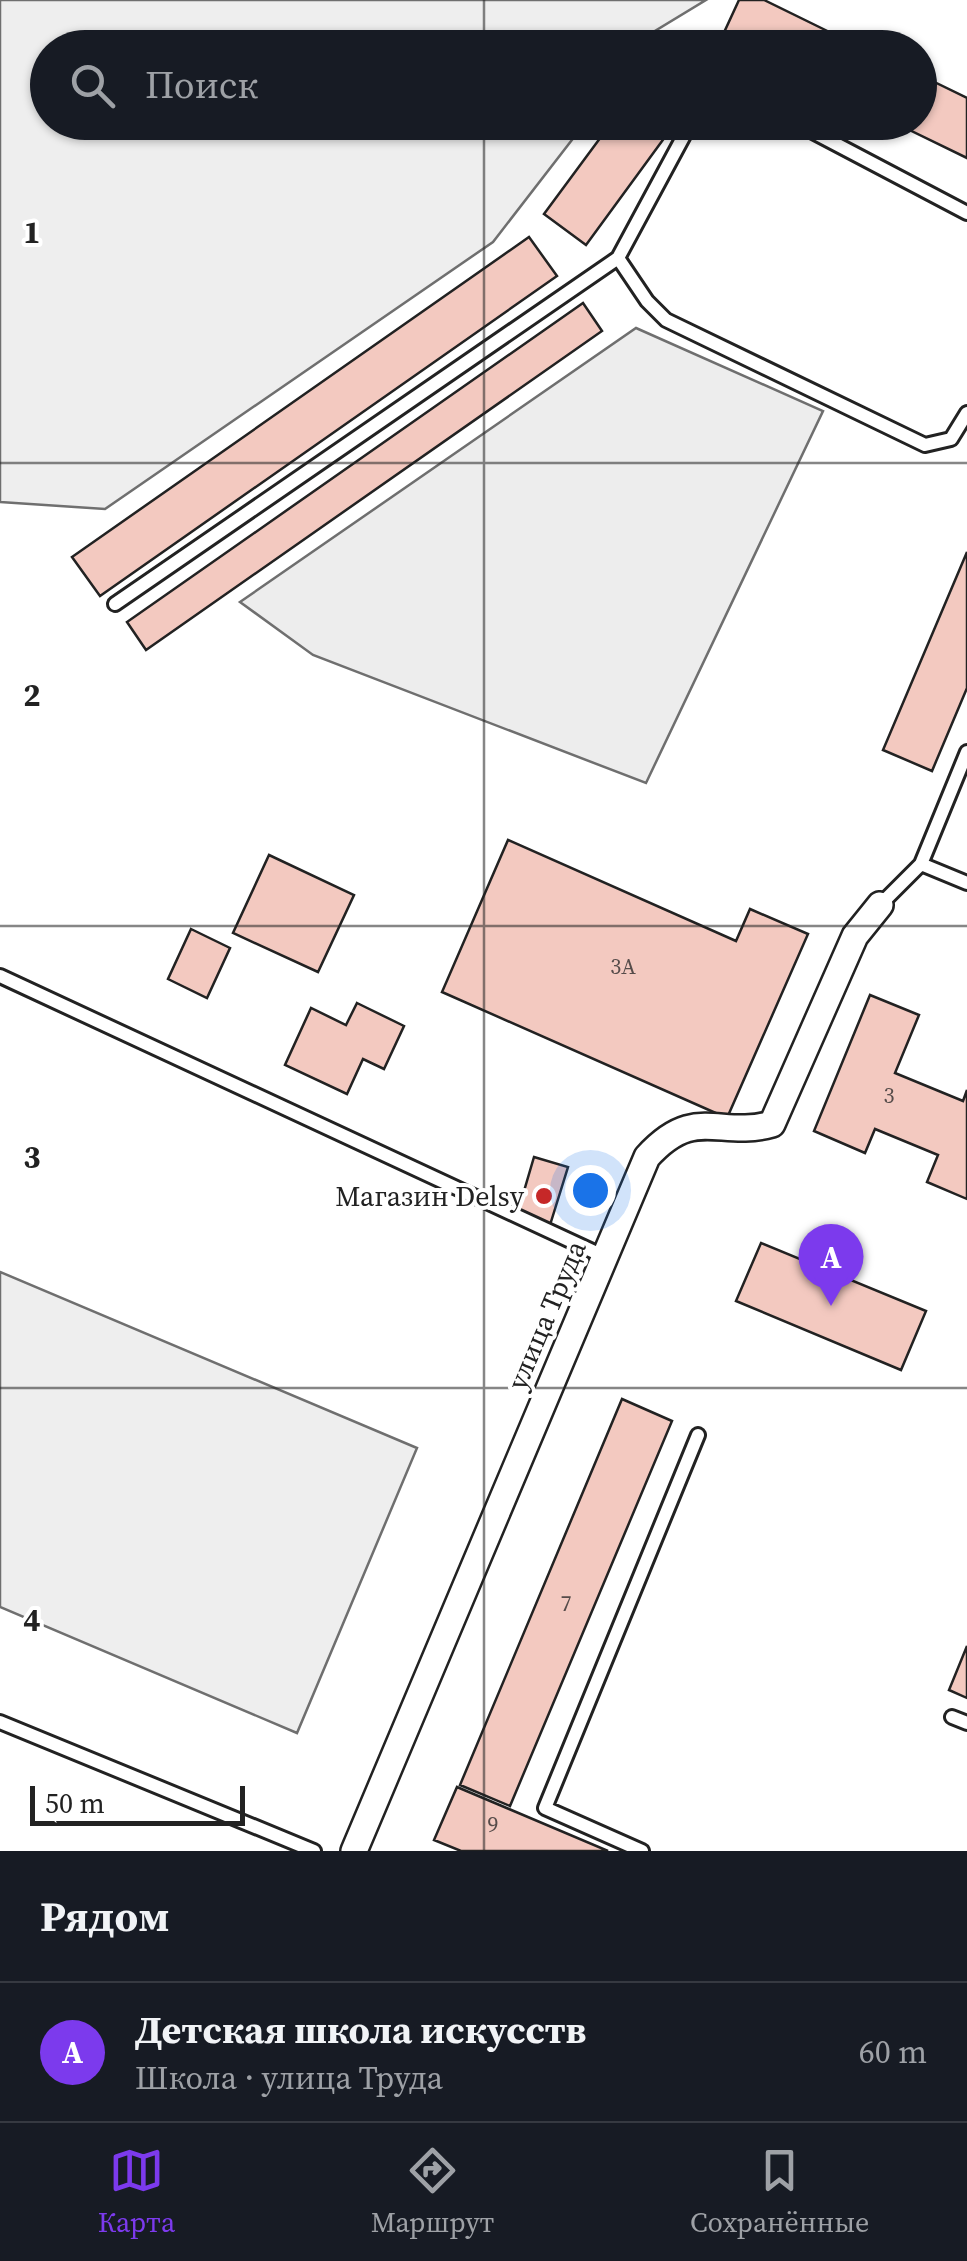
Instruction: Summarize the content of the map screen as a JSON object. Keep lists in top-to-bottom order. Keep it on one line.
{"streets":{"street":["улица Труда"]},"places":["Магазин Delsy"],"house_numbers":["3А","3","7","9"],"scale_bar":"50 m","page":{"search":"Поиск","pins":"A","scale":"50 m","heading":"Рядом","list":[{"mark":"A","name":"Детская школа искусств","note":"Школа · улица Труда","value":"60 m"}],"nav":["Карта","Маршрут","Сохранённые"]},"grid":{"rows":["1","2","3","4"]}}
